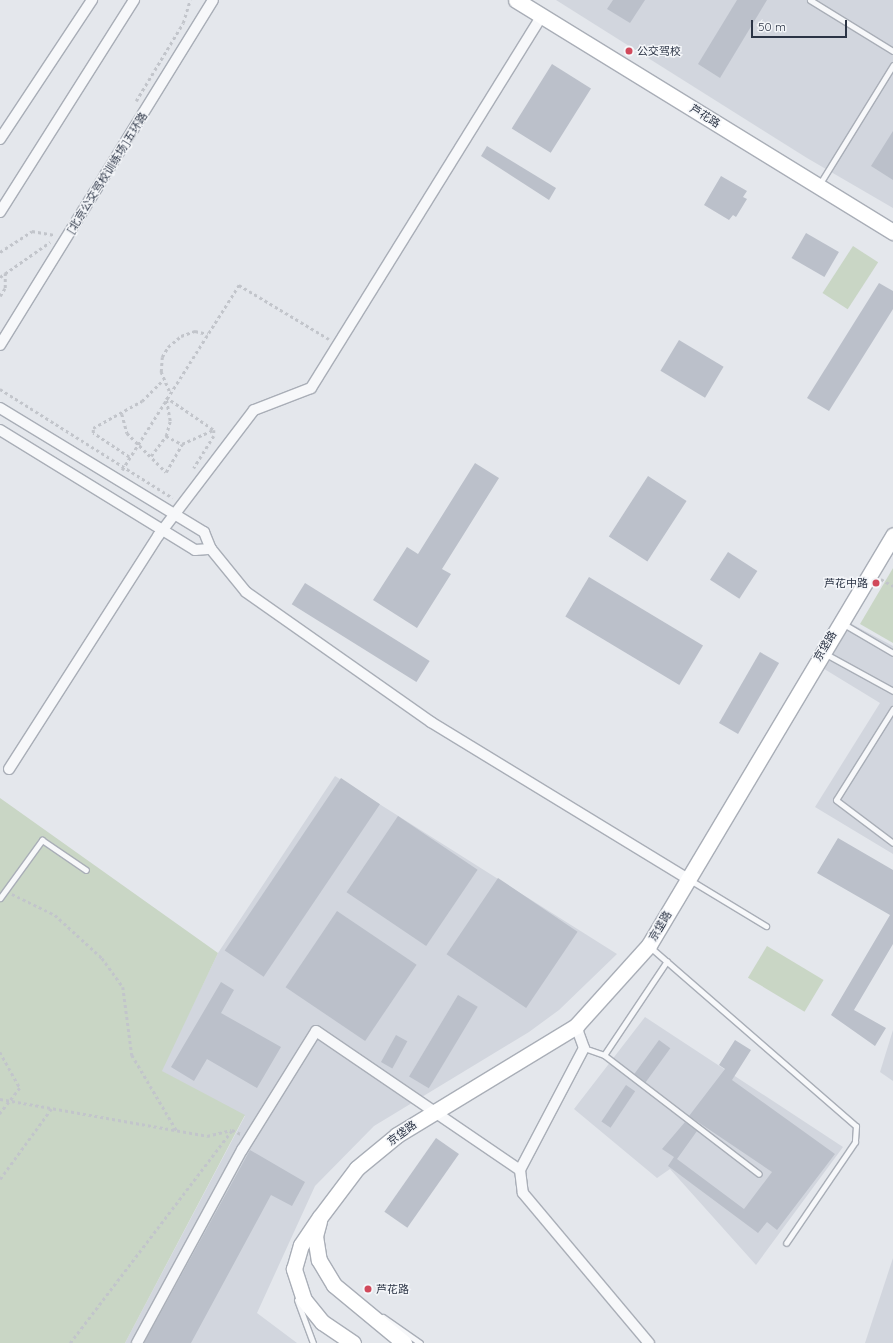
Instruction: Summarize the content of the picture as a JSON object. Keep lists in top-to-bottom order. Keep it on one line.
{"streets":{"street":["芦花路","[北京公交驾校训练场]五环路","京垡路"]},"places":["公交驾校","芦花中路","芦花路"],"scale_bar":"50 m"}
